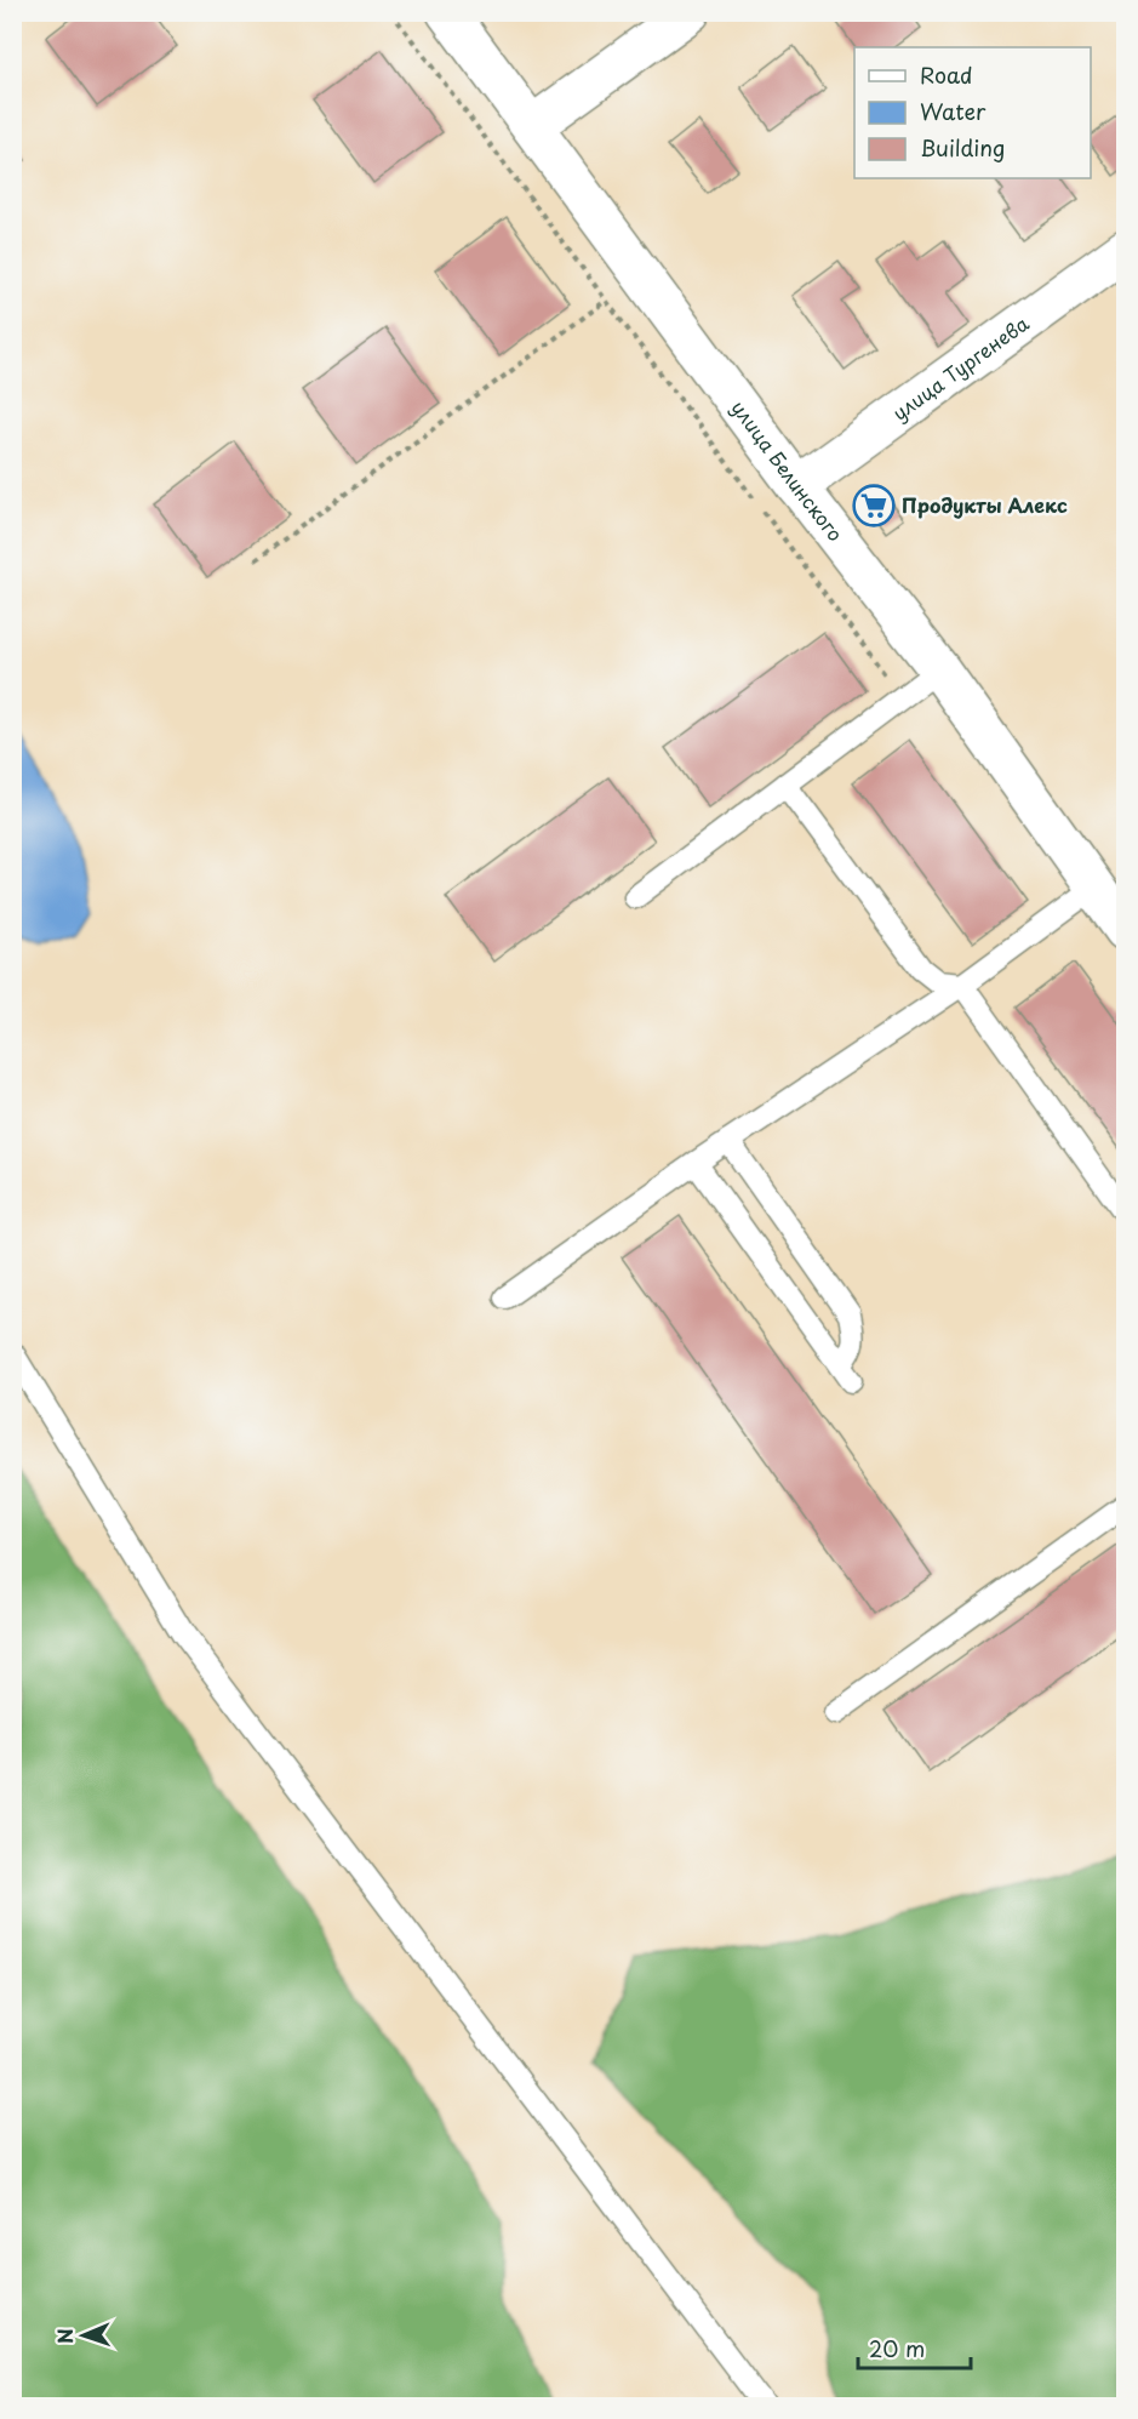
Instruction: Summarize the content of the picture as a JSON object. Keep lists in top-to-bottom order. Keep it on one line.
{"streets":{"street":["улица Тургенева","улица Белинского"]},"crossings":[["улица Тургенева","улица Белинского"]],"places":{"supermarket":["Продукты Алекс"]},"legend":["Road","Water","Building"],"scale_bar":"20 m","north":"left"}
